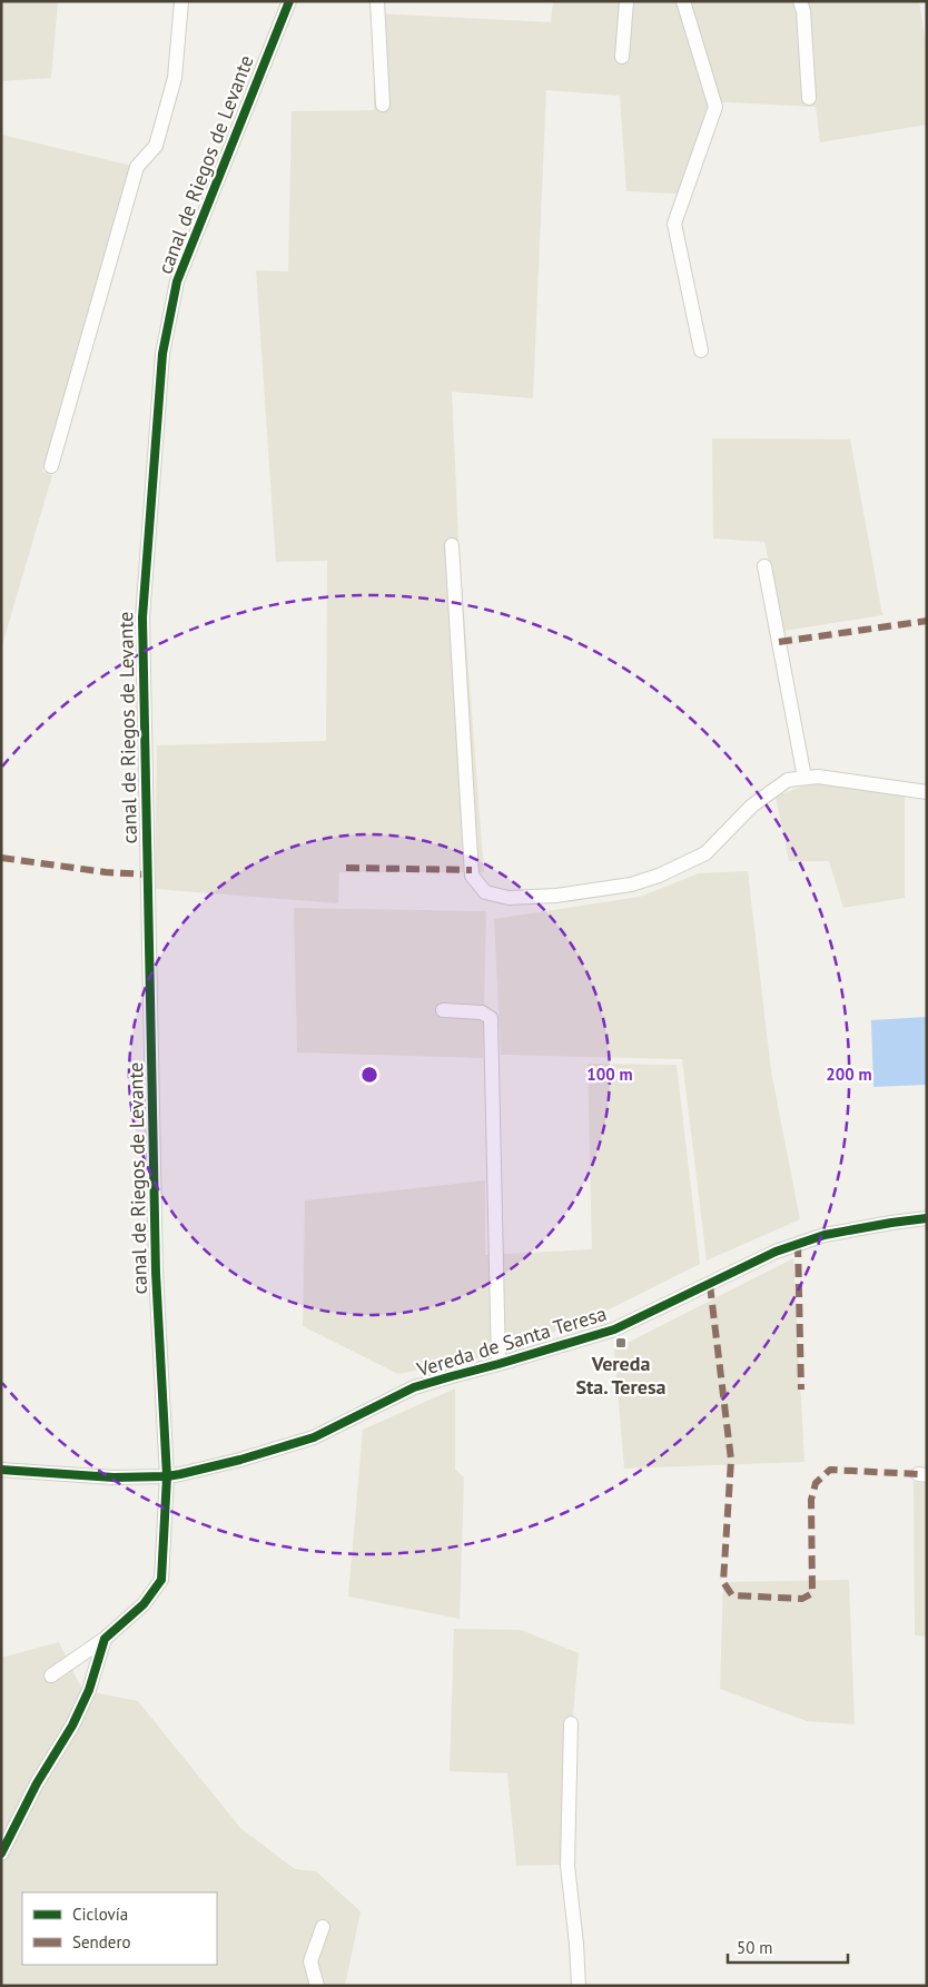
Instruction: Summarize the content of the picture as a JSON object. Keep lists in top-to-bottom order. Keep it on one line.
{"streets":{"street":["canal de Riegos de Levante","Vereda de Santa Teresa"]},"crossings":[["canal de Riegos de Levante","Vereda de Santa Teresa"]],"places":{"transit":["Vereda Sta. Teresa"]},"legend":["Ciclovía","Sendero"],"scale_bar":"50 m","rings":["100 m","200 m"]}
